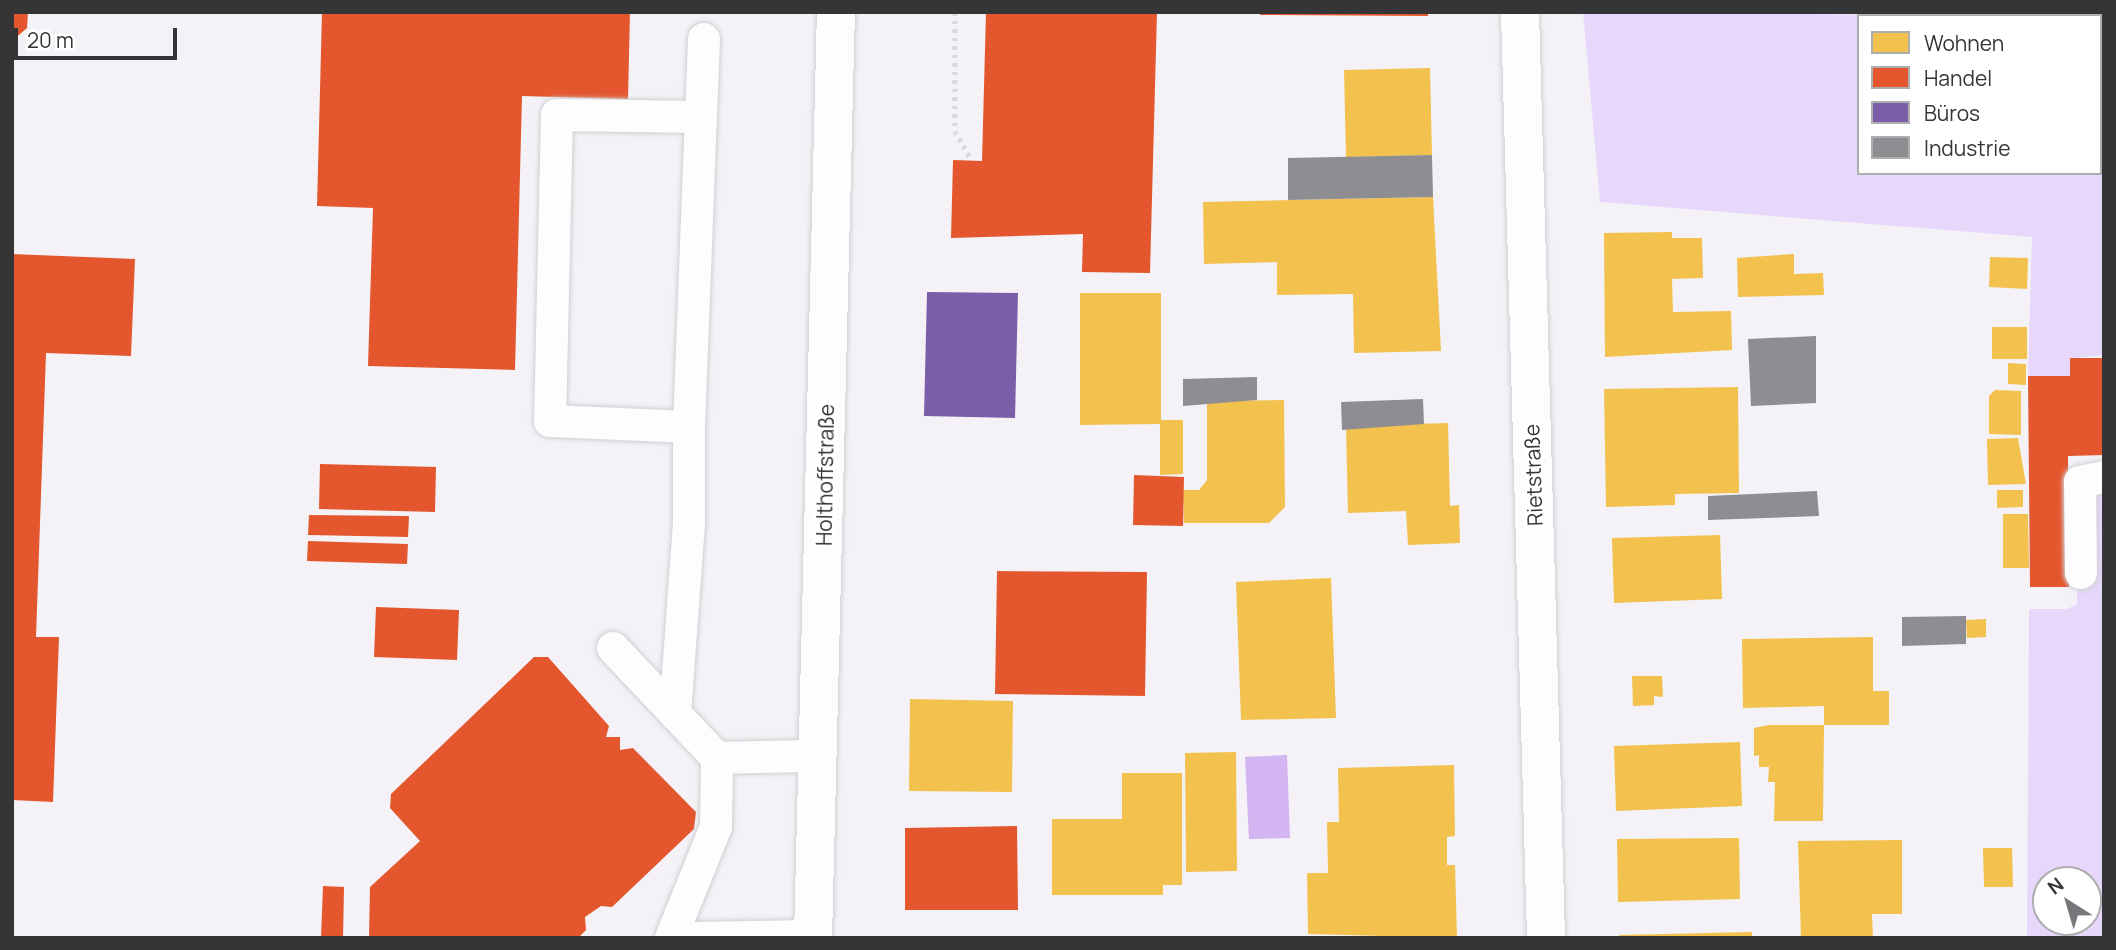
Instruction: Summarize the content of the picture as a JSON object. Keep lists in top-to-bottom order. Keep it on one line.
{"streets":{"street":["Holthoffstraße","Rietstraße"]},"legend":["Wohnen","Handel","Büros","Industrie"],"scale_bar":"20 m","north":"top left"}
